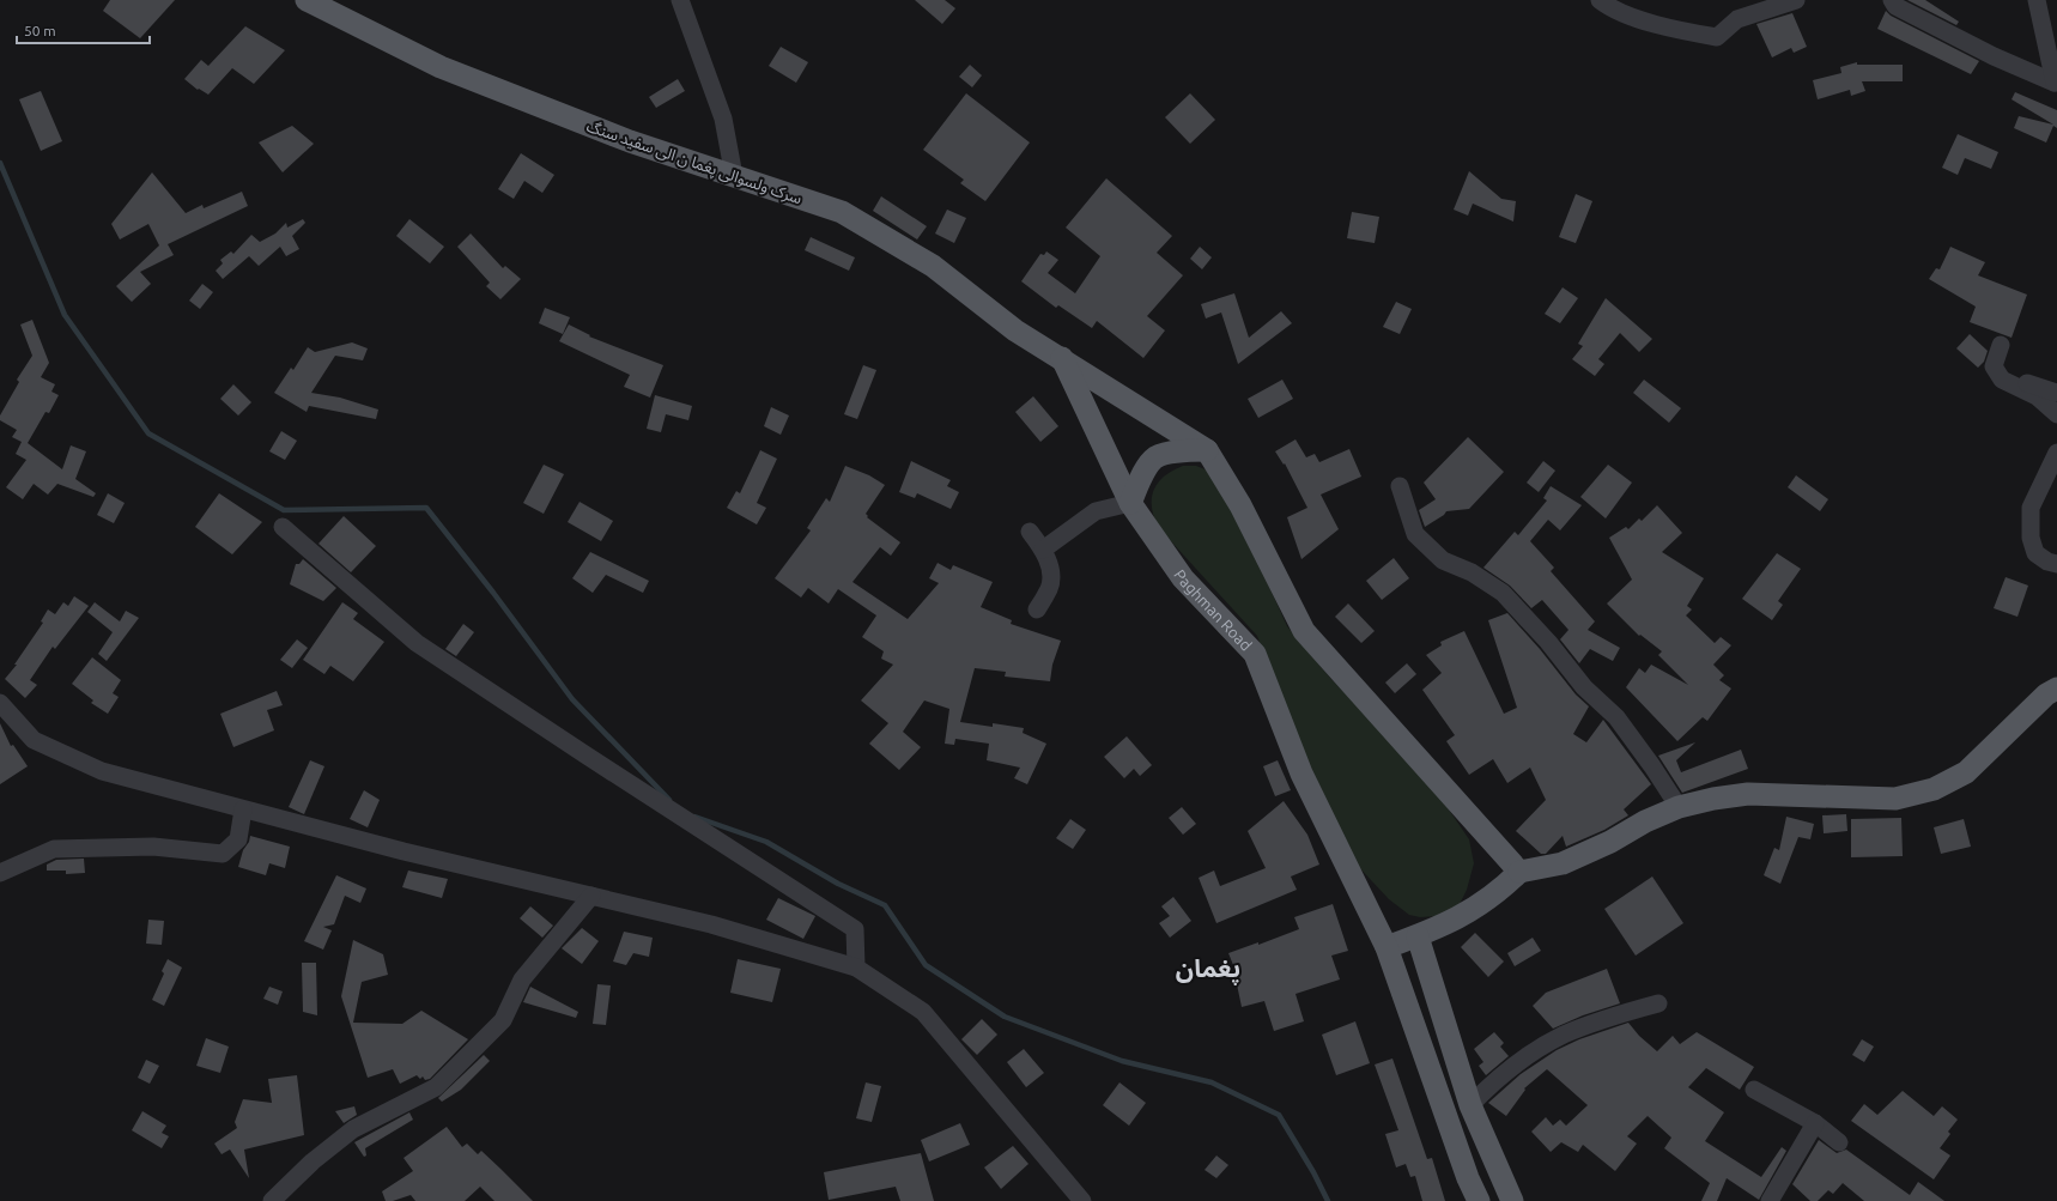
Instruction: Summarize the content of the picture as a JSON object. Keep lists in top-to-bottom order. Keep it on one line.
{"streets":{"main road":["سرک ولسوالی پغما ن الی سفید سنگ","Paghman Road"]},"crossings":[["سرک ولسوالی پغما ن الی سفید سنگ","Paghman Road"]],"districts":["پغمان"],"scale_bar":"50 m"}
